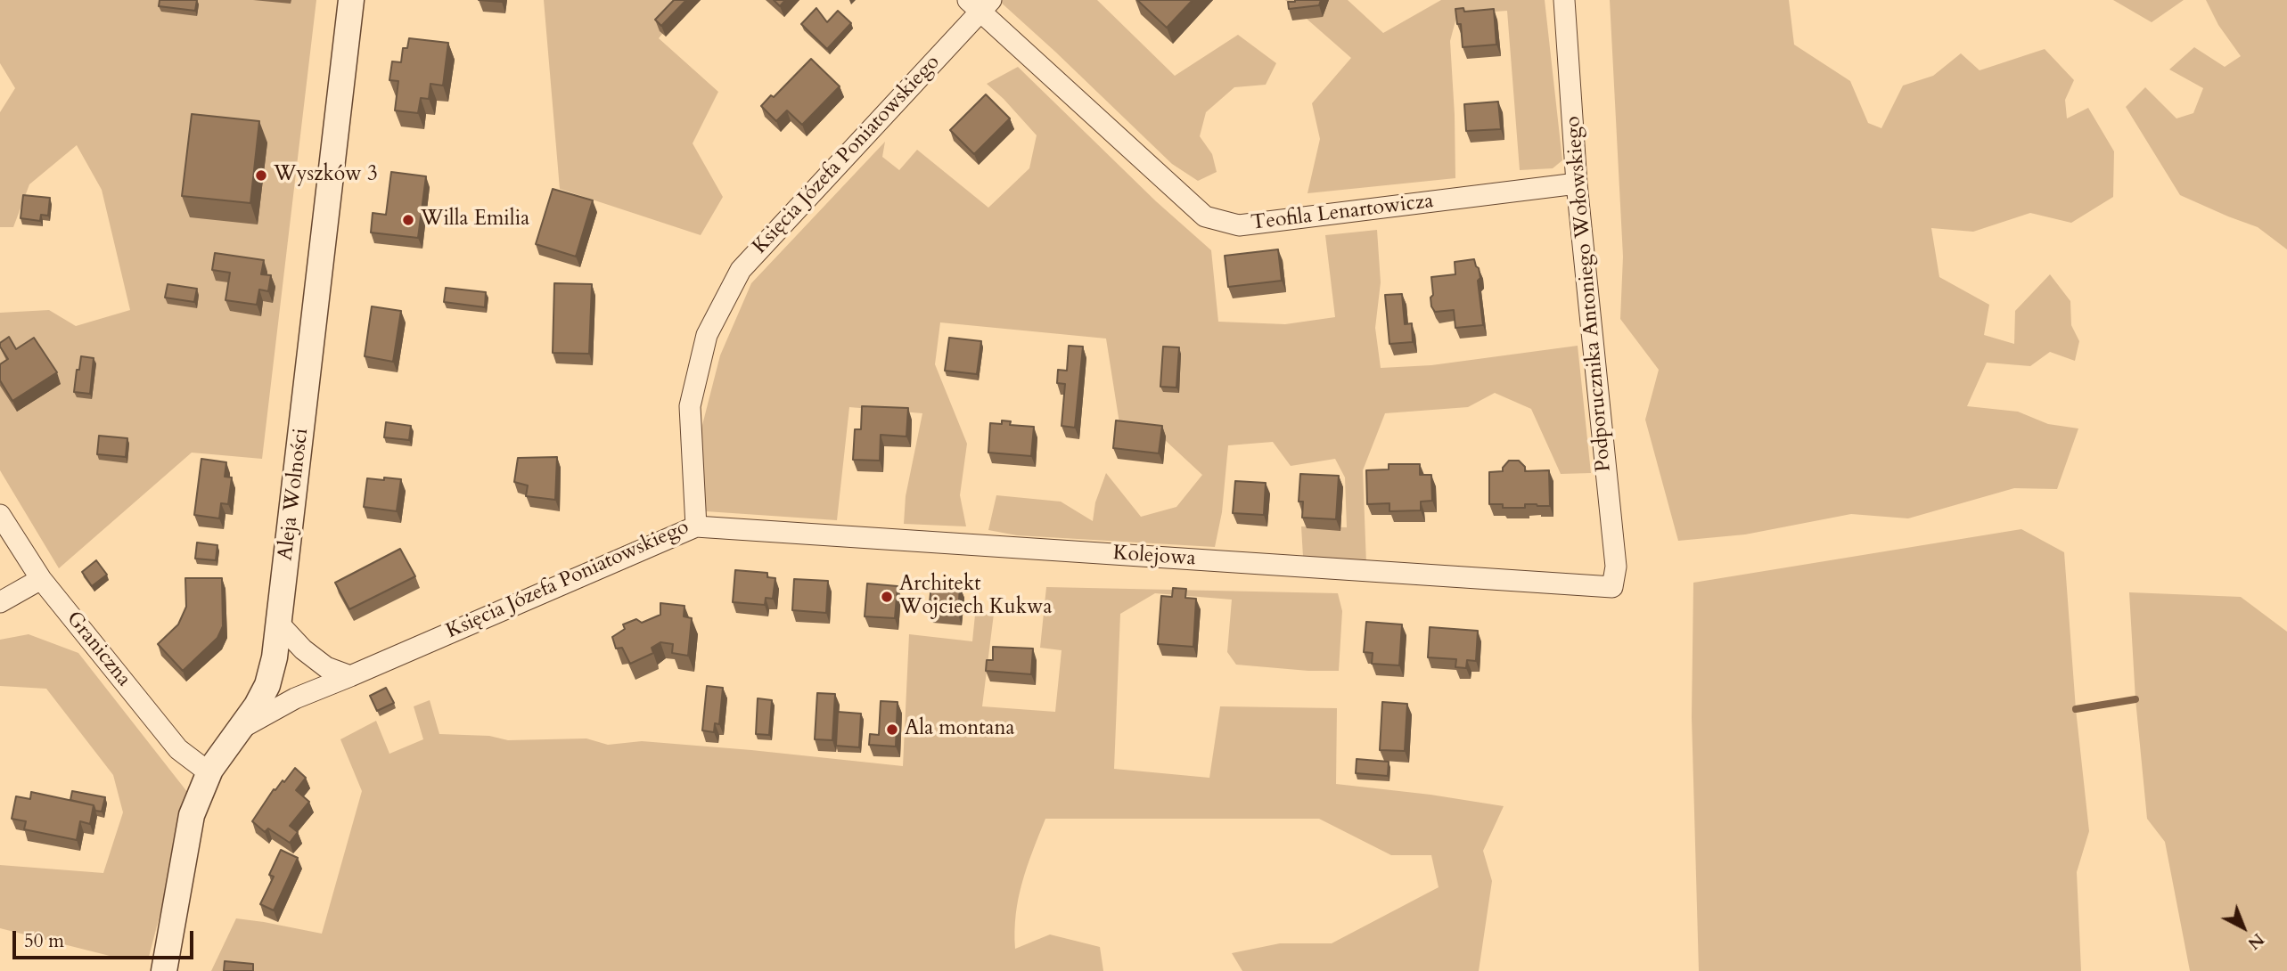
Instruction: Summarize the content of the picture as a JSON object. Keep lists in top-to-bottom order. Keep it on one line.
{"streets":{"street":["Księcia Józefa Poniatowskiego","Teofila Lenartowicza","Podporucznika Antoniego Wołowskiego","Aleja Wolności","Kolejowa","Graniczna"]},"crossings":[["Księcia Józefa Poniatowskiego","Teofila Lenartowicza"],["Księcia Józefa Poniatowskiego","Aleja Wolności"],["Księcia Józefa Poniatowskiego","Kolejowa"],["Teofila Lenartowicza","Podporucznika Antoniego Wołowskiego"],["Podporucznika Antoniego Wołowskiego","Kolejowa"],["Aleja Wolności","Graniczna"]],"places":["Wyszków 3","Willa Emilia","Architekt Wojciech Kukwa","Ala montana"],"scale_bar":"50 m","north":"bottom right"}
